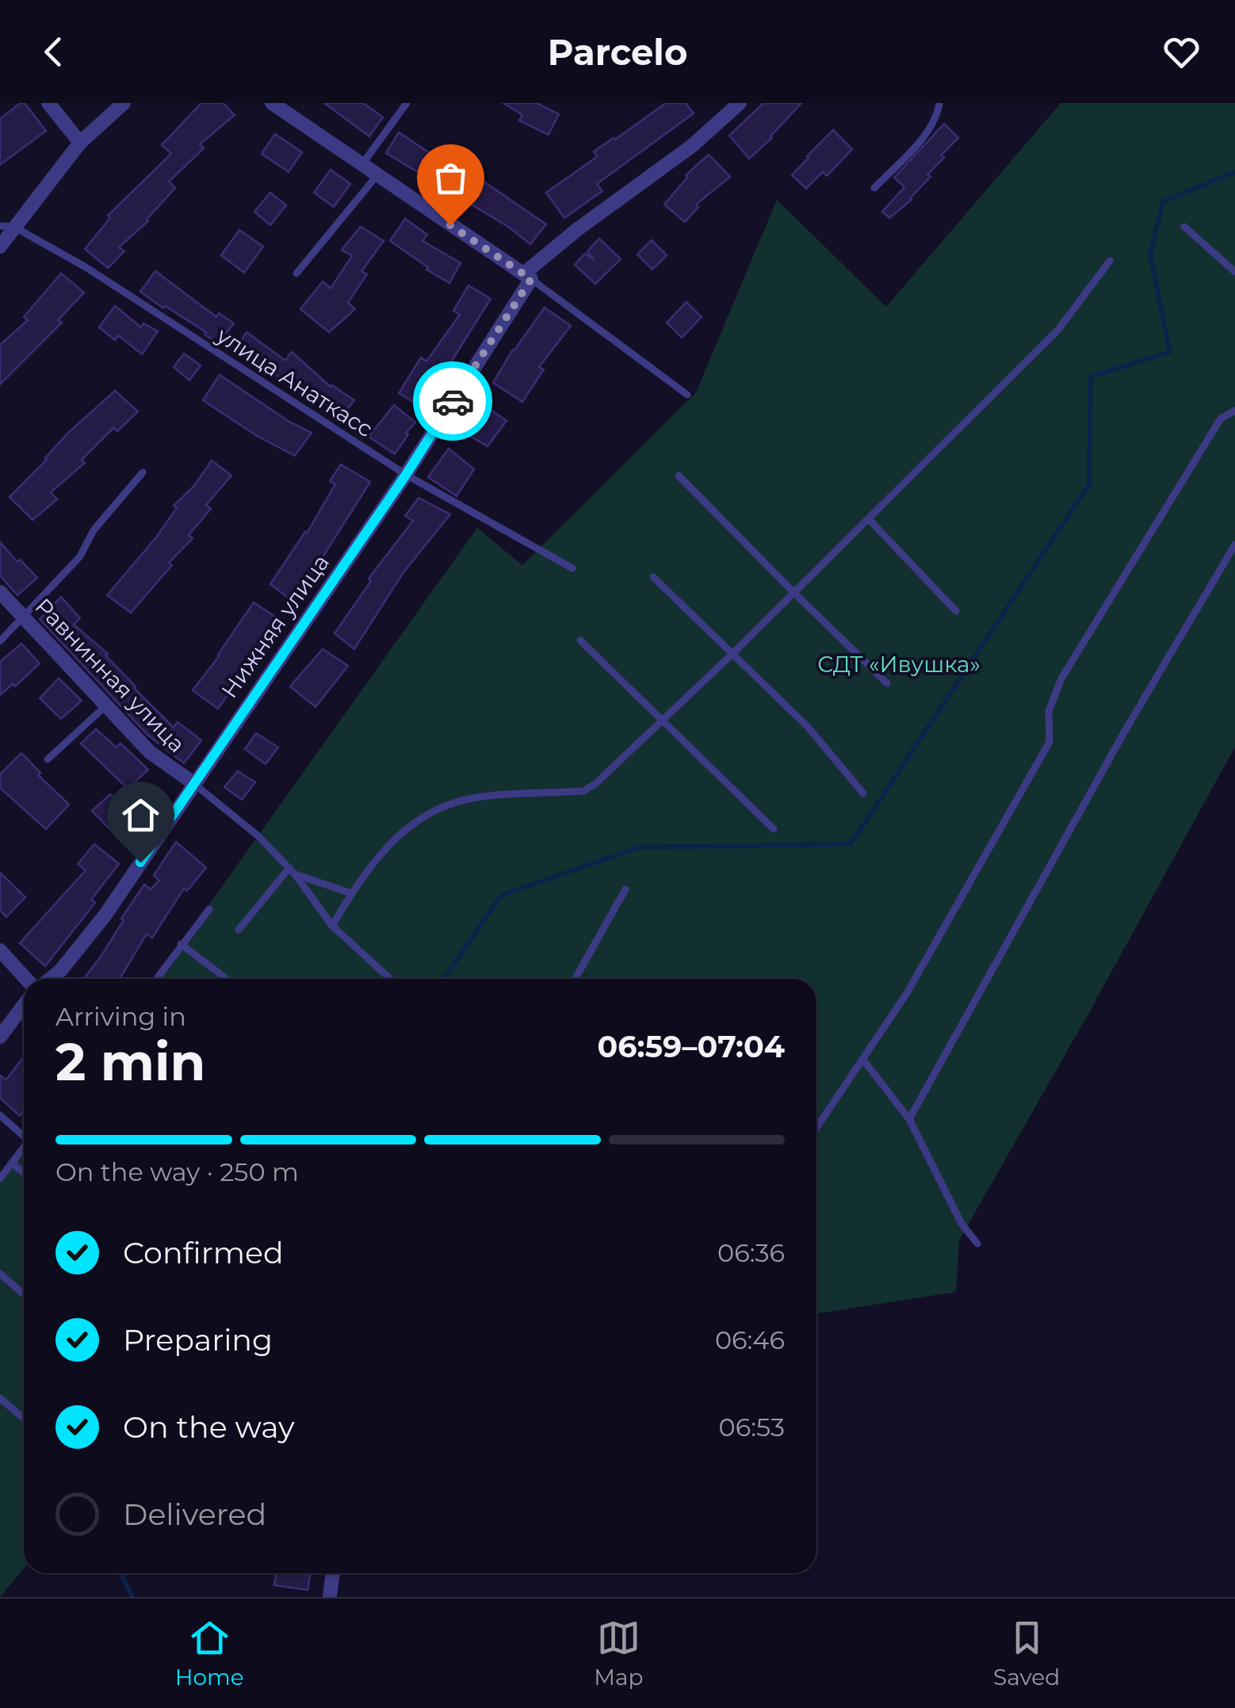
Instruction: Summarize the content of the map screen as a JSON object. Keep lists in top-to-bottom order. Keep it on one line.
{"streets":{"street":["Нижняя улица","Равнинная улица"],"lane":["улица Анаткасс"]},"crossings":[["улица Анаткасс","Нижняя улица"],["Нижняя улица","Равнинная улица"]],"parks":["СДТ «Ивушка»"],"page":{"header":"Parcelo","heading":["2 min","Arriving in","06:59–07:04"],"bar":"On the way · 250 m","list":[["Confirmed","06:36"],["Preparing","06:46"],["On the way","06:53"],"Delivered"],"tabs":["Home","Map","Saved"]}}
